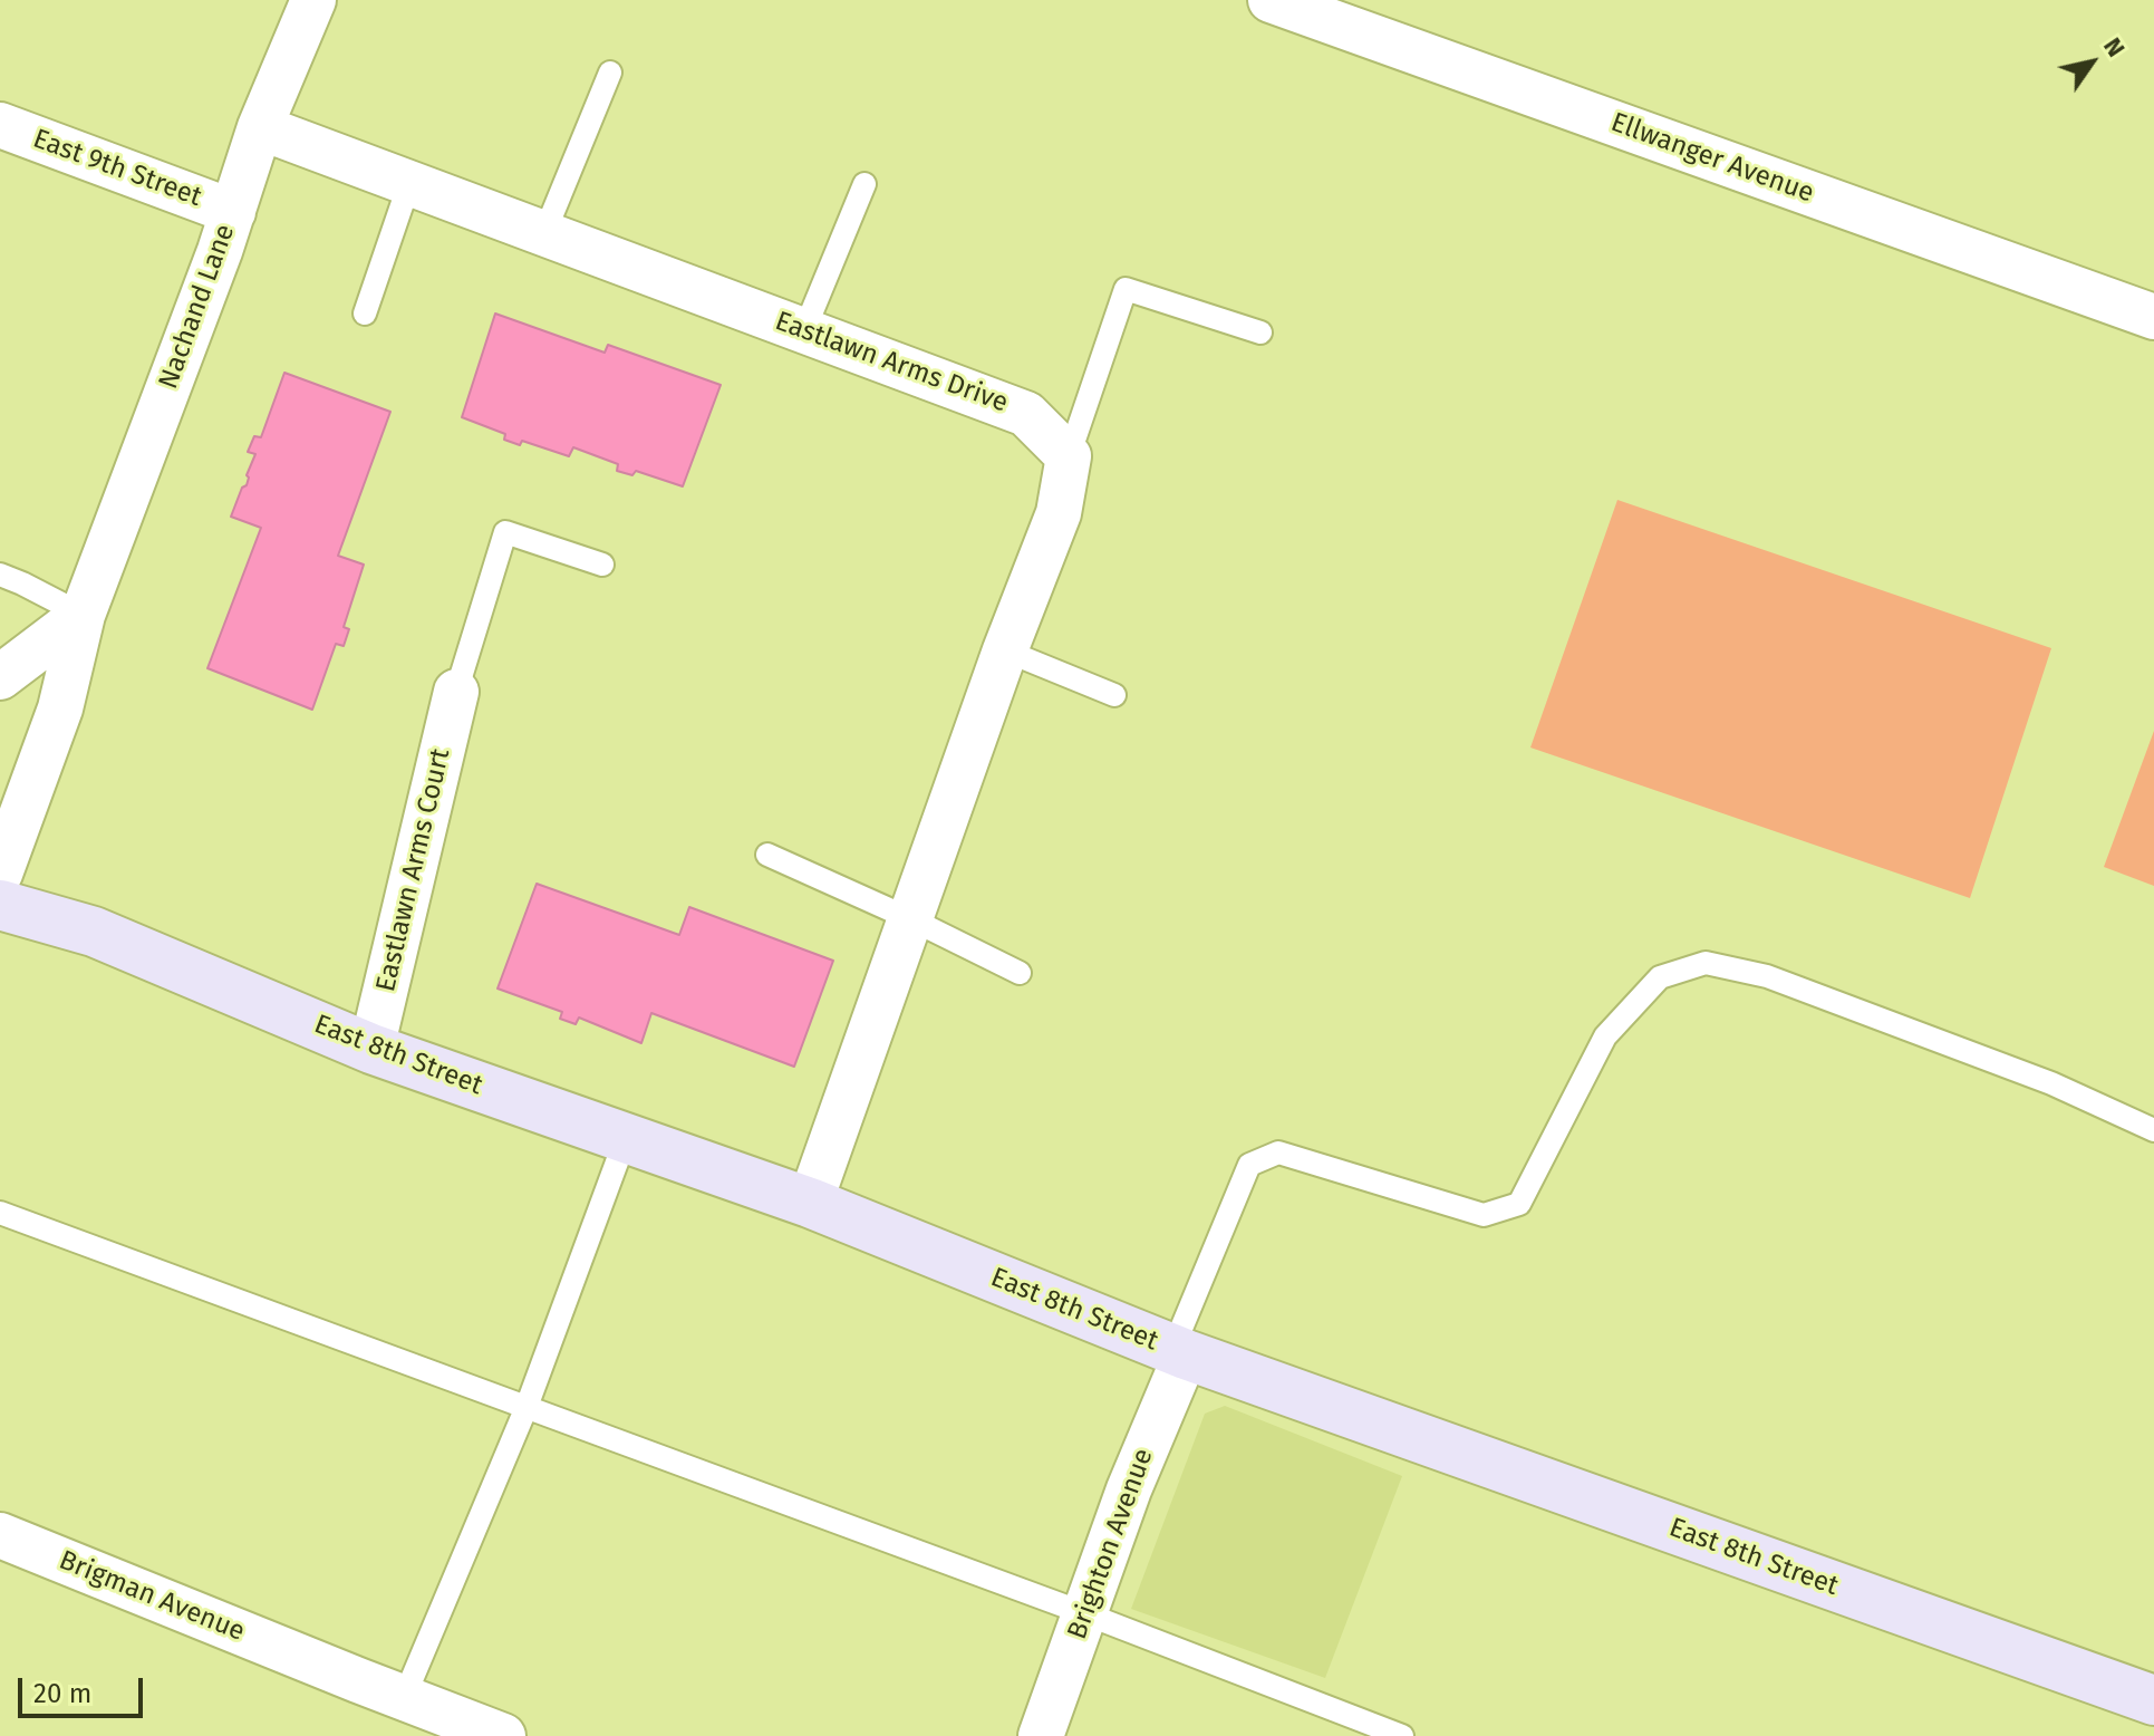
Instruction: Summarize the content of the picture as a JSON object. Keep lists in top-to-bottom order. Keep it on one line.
{"streets":{"main road":["East 8th Street"],"street":["Ellwanger Avenue","East 9th Street","Nachand Lane","Eastlawn Arms Drive","Eastlawn Arms Court","Brighton Avenue","Brigman Avenue"]},"crossings":[["East 9th Street","Nachand Lane"],["Nachand Lane","Eastlawn Arms Drive"],["Eastlawn Arms Court","East 8th Street"],["East 8th Street","Brighton Avenue"]],"scale_bar":"20 m","north":"top right"}
